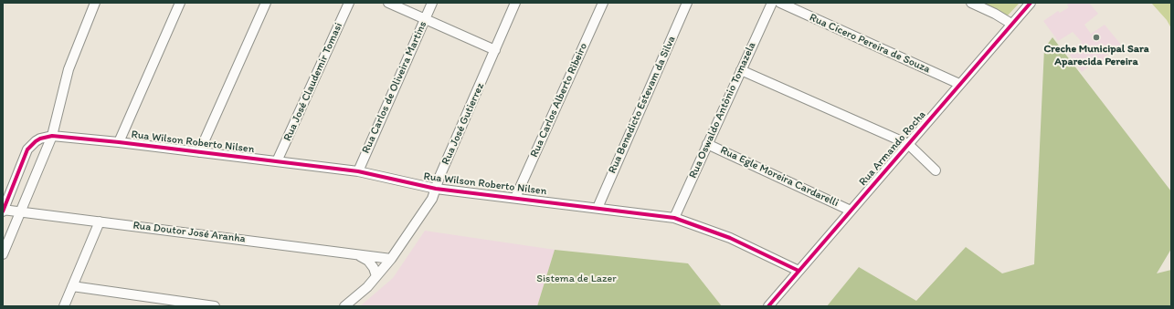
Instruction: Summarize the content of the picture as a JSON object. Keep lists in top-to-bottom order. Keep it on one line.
{"streets":{"street":["Rua Cícero Pereira de Souza","Rua José Claudemir Tomasi","Rua Carlos de Oliveira Martins","Rua Carlos Alberto Ribeiro","Rua Benedicto Estevam da Silva","Rua Oswaldo Antônio Tomazela","Rua José Gutierrez","Rua Wilson Roberto Nilsen","Rua Armando Rocha","Rua Egle Moreira Cardarelli","Rua Doutor José Aranha"]},"crossings":[["Rua Cícero Pereira de Souza","Rua Armando Rocha"],["Rua José Claudemir Tomasi","Rua Wilson Roberto Nilsen"],["Rua Carlos de Oliveira Martins","Rua Wilson Roberto Nilsen"],["Rua Carlos Alberto Ribeiro","Rua Wilson Roberto Nilsen"],["Rua Benedicto Estevam da Silva","Rua Wilson Roberto Nilsen"],["Rua Oswaldo Antônio Tomazela","Rua Wilson Roberto Nilsen"],["Rua Oswaldo Antônio Tomazela","Rua Egle Moreira Cardarelli"],["Rua José Gutierrez","Rua Wilson Roberto Nilsen"],["Rua José Gutierrez","Rua Doutor José Aranha"],["Rua Wilson Roberto Nilsen","Rua Armando Rocha"],["Rua Armando Rocha","Rua Egle Moreira Cardarelli"]],"parks":["Sistema de Lazer"],"places":["Creche Municipal Sara Aparecida Pereira"]}
